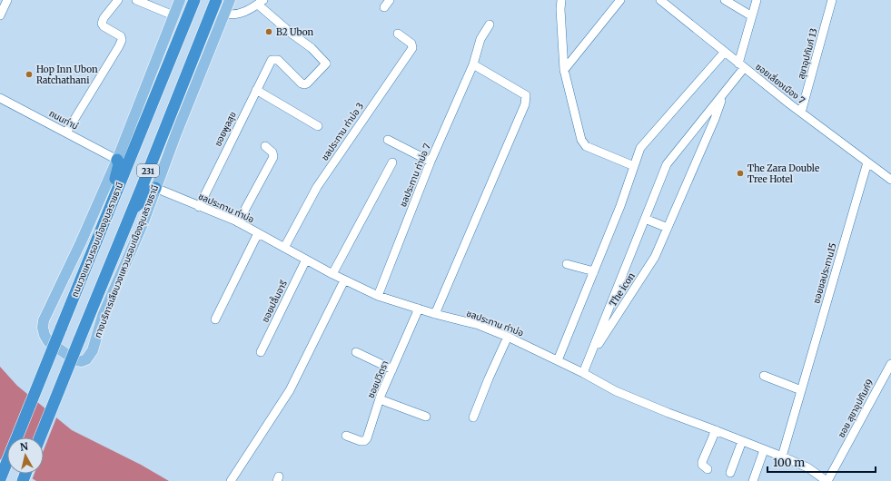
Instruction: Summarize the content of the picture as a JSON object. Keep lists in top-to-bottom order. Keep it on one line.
{"streets":{"highway":["231","ถนนวงแหวนรอบเมืองอุบลราชธานี"],"main road":["ทางบริการเลียบวงแหวนรอบเมืองอุบลราชธานี"],"street":["สุขาอุปกัมภ์ 13","ซอยเลี่ยงเมือง 7","ถนนท่าบ่","ซอยพูลสุข","ชลประทาน ท่าบ่อ 3","ชลประทาน ท่าบ่อ 7","ชลประทาน ท่าบ่อ","ซอยชลประทาน15","The icon","ซอยปลื้มอารี","ซอยปวิตรา","ซอย สุขาอุปกัมภ์9"]},"crossings":[["สุขาอุปกัมภ์ 13","ซอยเลี่ยงเมือง 7"],["ซอยเลี่ยงเมือง 7","ซอยชลประทาน15"],["ซอยเลี่ยงเมือง 7","The icon"],["ถนนท่าบ่","ทางบริการเลียบวงแหวนรอบเมืองอุบลราชธานี"],["ซอยพูลสุข","ชลประทาน ท่าบ่อ"],["ชลประทาน ท่าบ่อ 3","ชลประทาน ท่าบ่อ"],["ชลประทาน ท่าบ่อ 7","ชลประทาน ท่าบ่อ"],["ชลประทาน ท่าบ่อ","ทางบริการเลียบวงแหวนรอบเมืองอุบลราชธานี"],["ชลประทาน ท่าบ่อ","ซอยชลประทาน15"],["ชลประทาน ท่าบ่อ","The icon"],["ชลประทาน ท่าบ่อ","ซอยปลื้มอารี"],["ชลประทาน ท่าบ่อ","ซอยปวิตรา"],["ชลประทาน ท่าบ่อ","ซอย สุขาอุปกัมภ์9"]],"places":["B2 Ubon","Hop Inn Ubon Ratchathani","The Zara Double Tree Hotel"],"scale_bar":"100 m","north":"top"}
